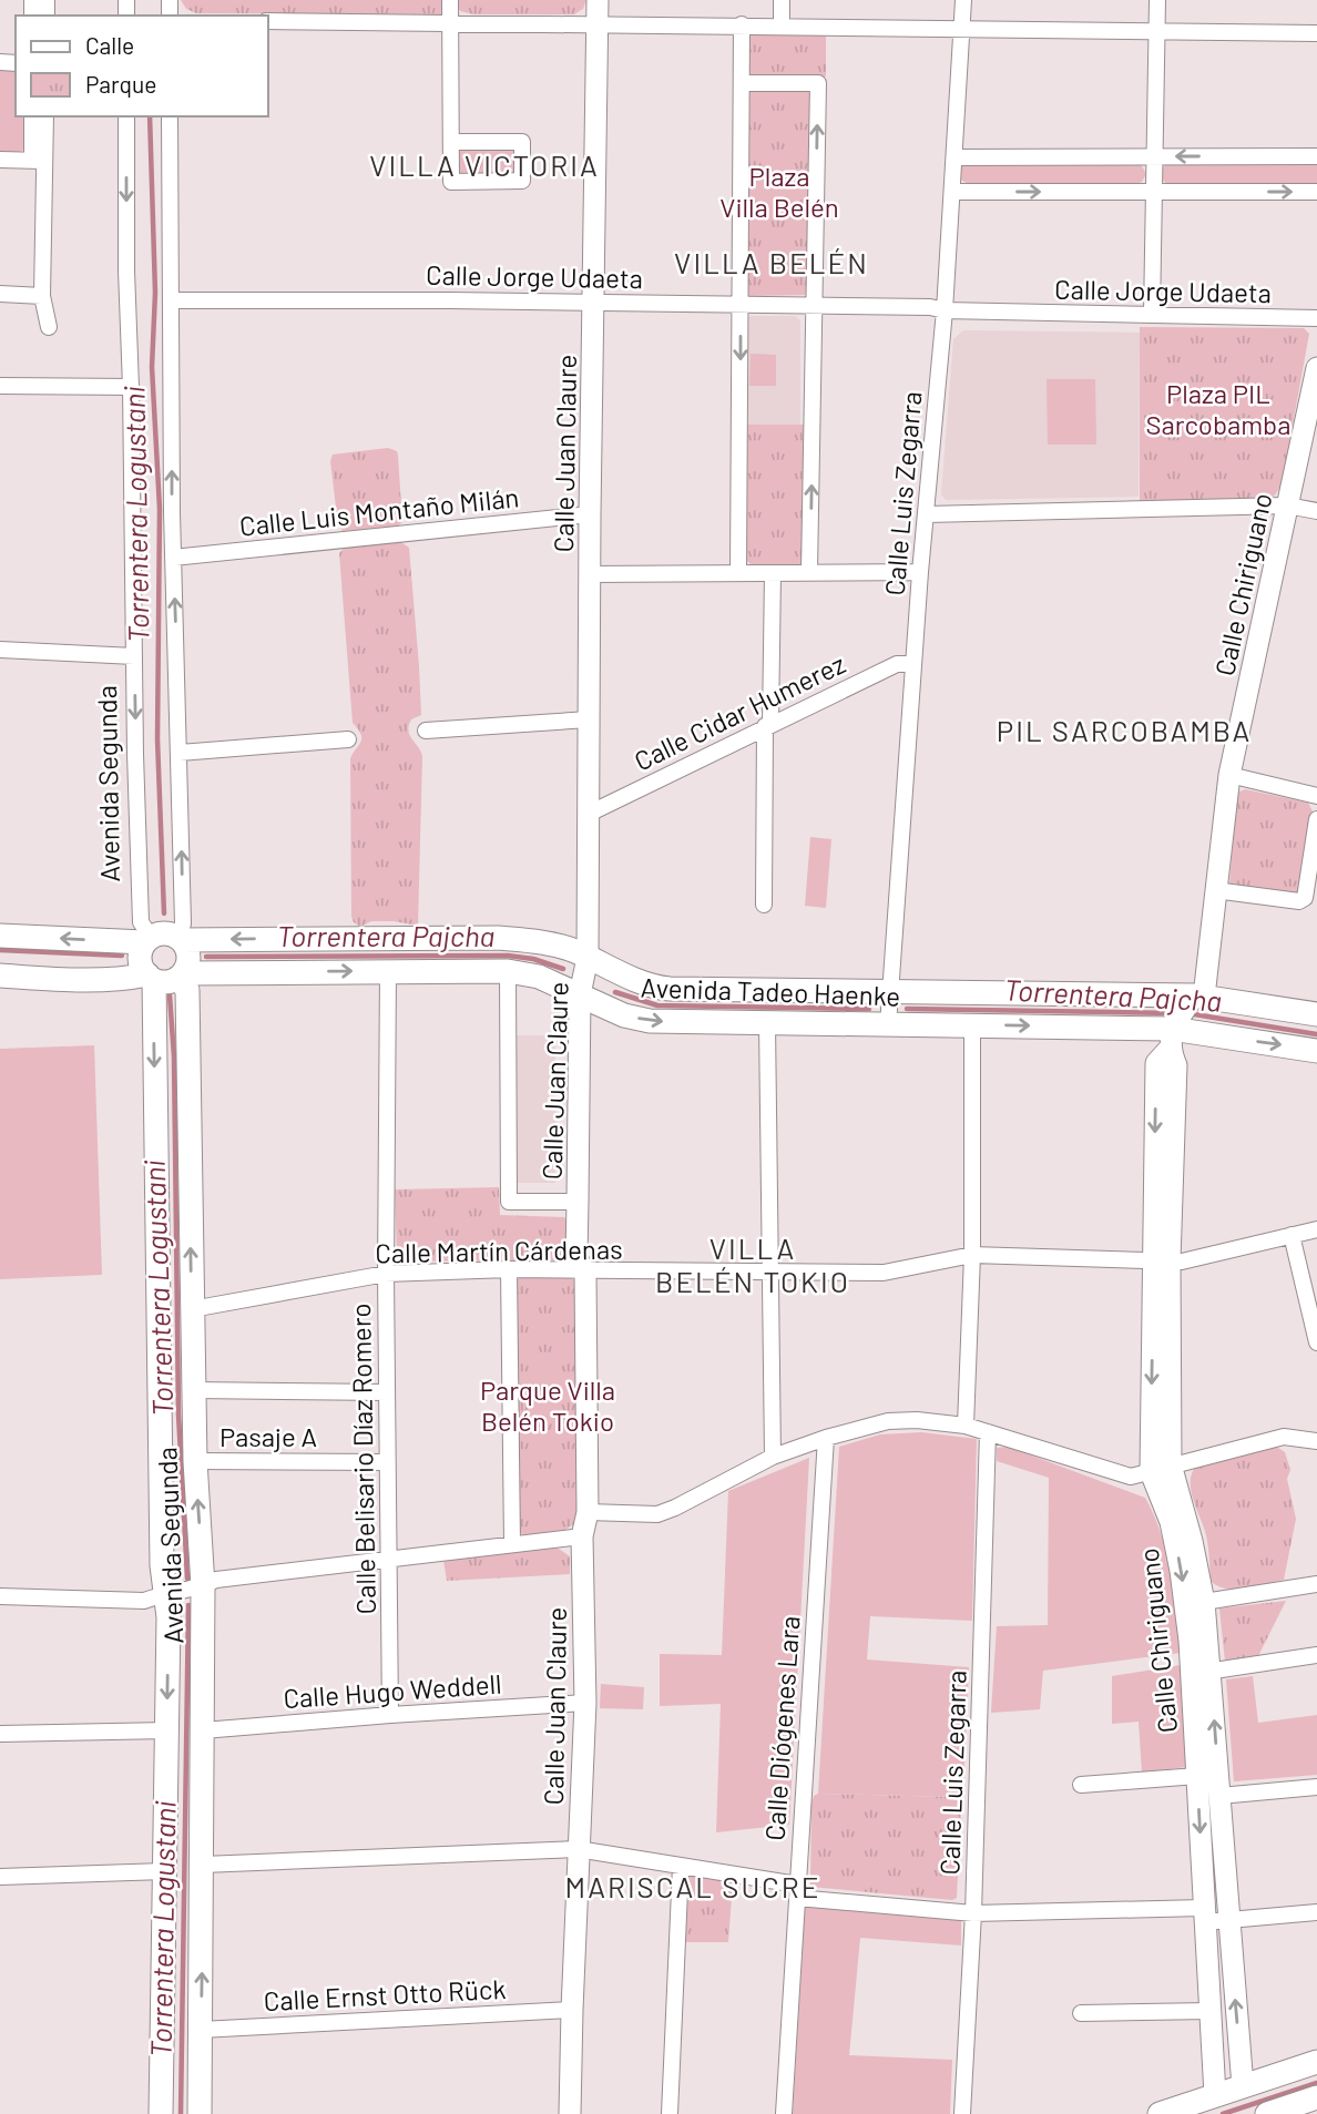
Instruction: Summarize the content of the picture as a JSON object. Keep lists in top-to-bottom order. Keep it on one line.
{"streets":{"main road":["Avenida Segunda","Avenida Tadeo Haenke"],"street":["Calle Jorge Udaeta","Calle Juan Claure","Calle Luis Zegarra","Calle Luis Montaño Milán","Calle Chiriguano","Calle Cidar Humerez","Calle Martín Cárdenas","Pasaje A","Calle Belisario Díaz Romero","Calle Hugo Weddell","Calle Diógenes Lara","Calle Ernst Otto Rück"]},"crossings":[["Calle Jorge Udaeta","Calle Juan Claure"],["Calle Jorge Udaeta","Calle Luis Zegarra"],["Calle Juan Claure","Calle Luis Montaño Milán"],["Calle Juan Claure","Calle Cidar Humerez"],["Calle Juan Claure","Avenida Tadeo Haenke"],["Calle Juan Claure","Calle Martín Cárdenas"],["Calle Juan Claure","Calle Hugo Weddell"],["Calle Juan Claure","Calle Ernst Otto Rück"],["Calle Luis Zegarra","Calle Cidar Humerez"],["Calle Luis Zegarra","Avenida Tadeo Haenke"],["Calle Chiriguano","Avenida Tadeo Haenke"],["Calle Chiriguano","Calle Martín Cárdenas"],["Avenida Segunda","Avenida Tadeo Haenke"],["Avenida Segunda","Calle Martín Cárdenas"],["Avenida Segunda","Pasaje A"],["Avenida Segunda","Calle Hugo Weddell"],["Avenida Segunda","Calle Ernst Otto Rück"],["Avenida Tadeo Haenke","Calle Belisario Díaz Romero"],["Calle Martín Cárdenas","Calle Belisario Díaz Romero"],["Pasaje A","Calle Belisario Díaz Romero"],["Calle Belisario Díaz Romero","Calle Hugo Weddell"]],"districts":["VILLA VICTORIA","VILLA BELÉN","PIL SARCOBAMBA","VILLA BELÉN TOKIO","MARISCAL SUCRE"],"water":["Torrentera Logustani","Torrentera Pajcha"],"parks":["Plaza Villa Belén","Plaza PIL Sarcobamba","Parque Villa Belén Tokio"],"legend":["Calle","Parque"]}
